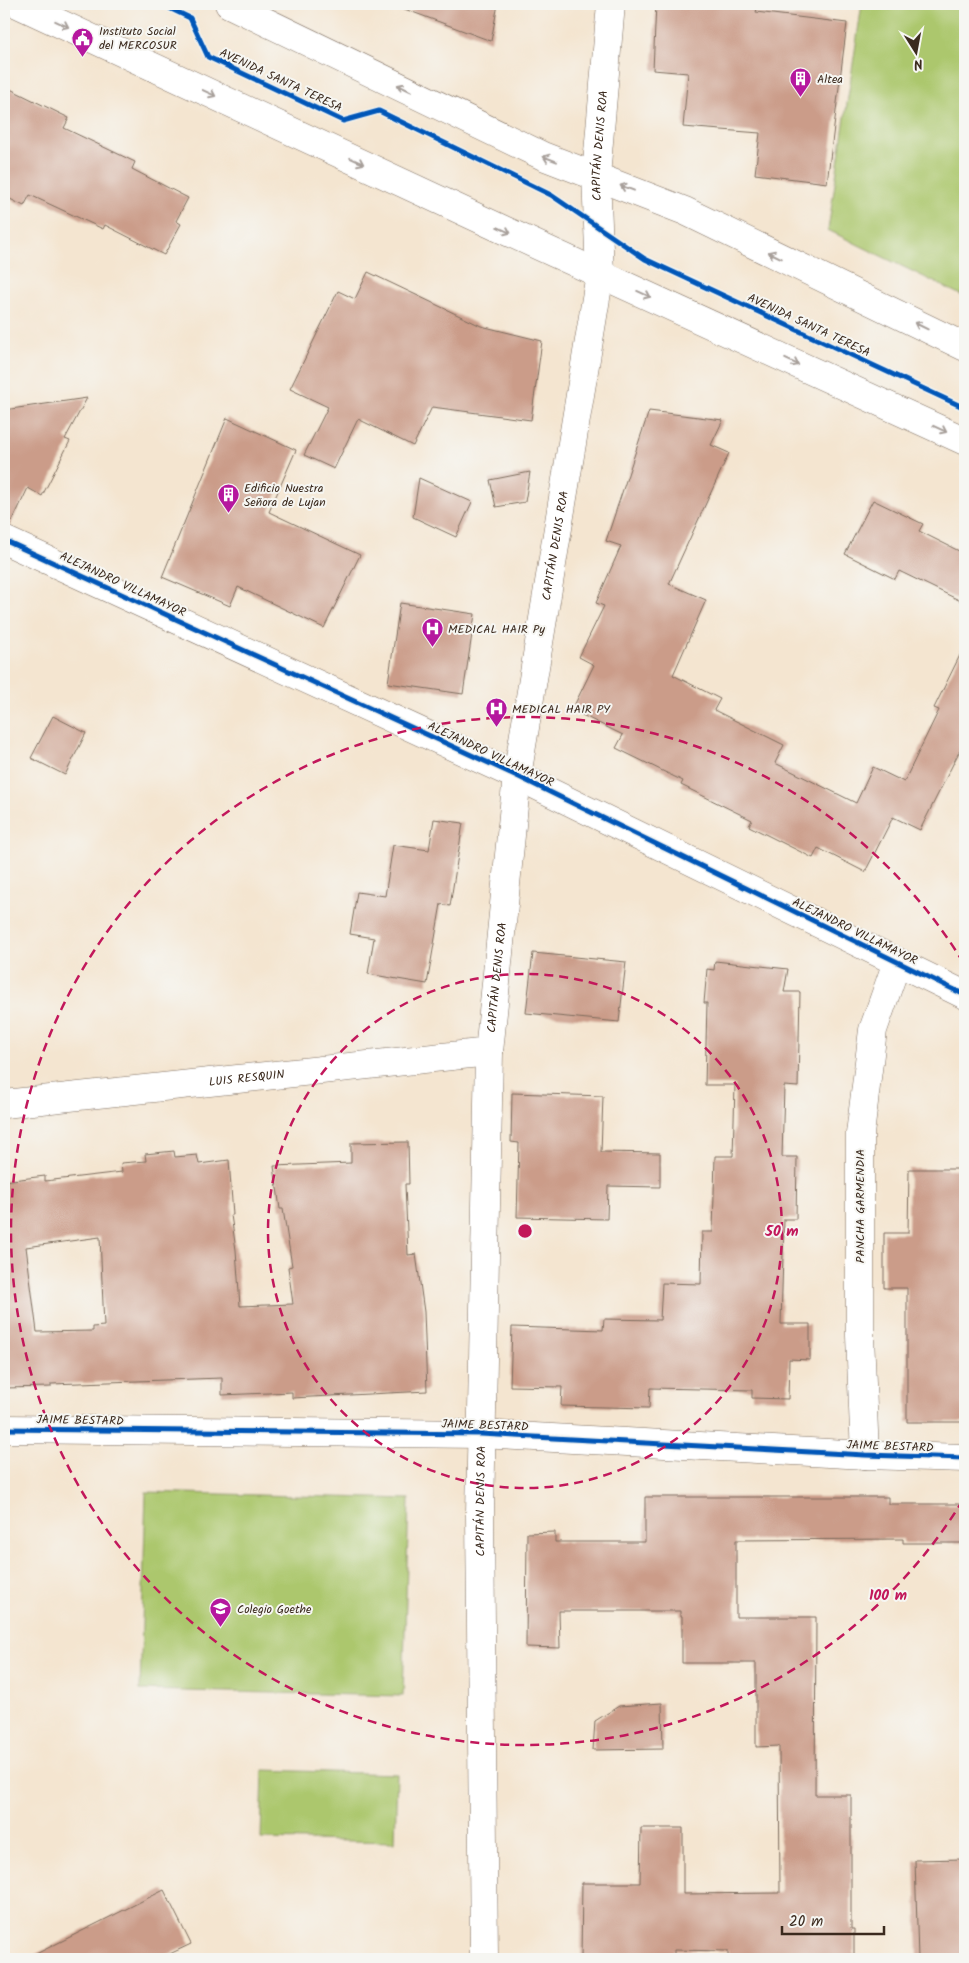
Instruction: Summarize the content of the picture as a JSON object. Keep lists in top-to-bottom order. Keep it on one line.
{"streets":{"main road":["CAPITÁN DENIS ROA","ALEJANDRO VILLAMAYOR","LUIS RESQUIN","PANCHA GARMENDIA","JAIME BESTARD"],"cycle path":["AVENIDA SANTA TERESA"]},"crossings":[["CAPITÁN DENIS ROA","ALEJANDRO VILLAMAYOR"],["CAPITÁN DENIS ROA","LUIS RESQUIN"],["CAPITÁN DENIS ROA","JAIME BESTARD"],["ALEJANDRO VILLAMAYOR","PANCHA GARMENDIA"],["PANCHA GARMENDIA","JAIME BESTARD"]],"places":{"public building":["Instituto Social del MERCOSUR"],"building":["Altea","Edificio Nuestra Señora de Lujan"],"hospital":["MEDICAL HAIR Py","MEDICAL HAIR PY"],"school or university":["Colegio Goethe"]},"scale_bar":"20 m","north":"bottom","rings":["50 m","100 m"]}
